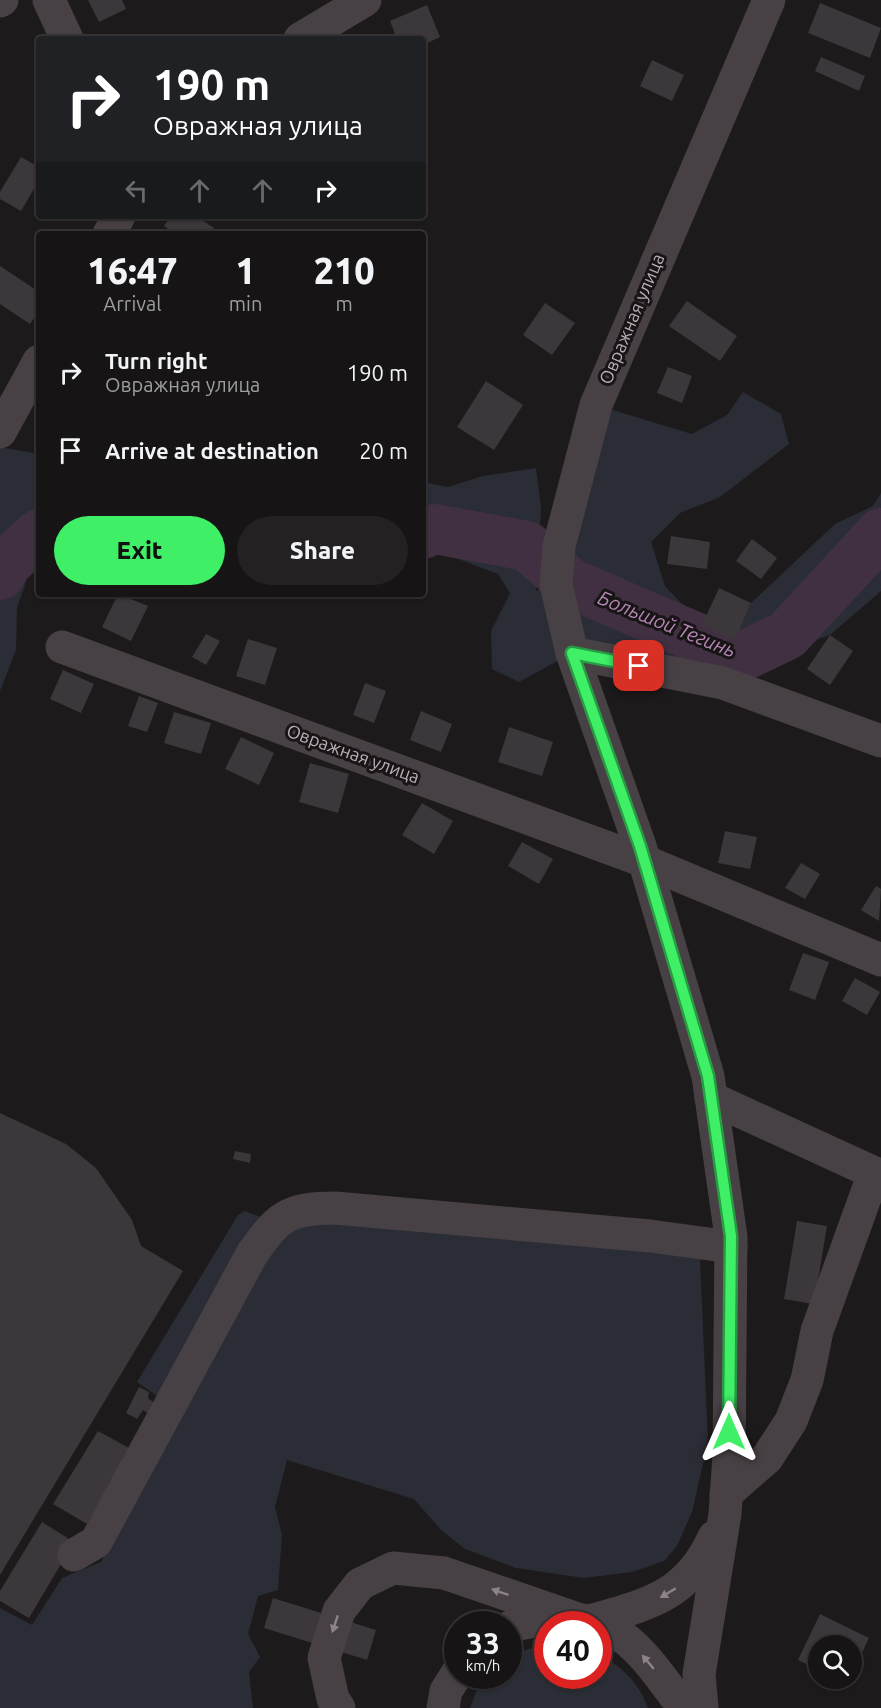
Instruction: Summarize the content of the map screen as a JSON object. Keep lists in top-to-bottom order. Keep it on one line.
{"streets":{"street":["Овражная улица"]},"water":["Большой Тегинь"],"page":{"turn":["190 m","Овражная улица"],"eta":["16:47","Arrival","1","min","210","m"],"list":[{"name":"Turn right","note":"Овражная улица","value":"190 m"},{"name":"Arrive at destination","value":"20 m"}],"buttons":["Exit","Share"],"speed":"33 km/h","limit":"40"}}
